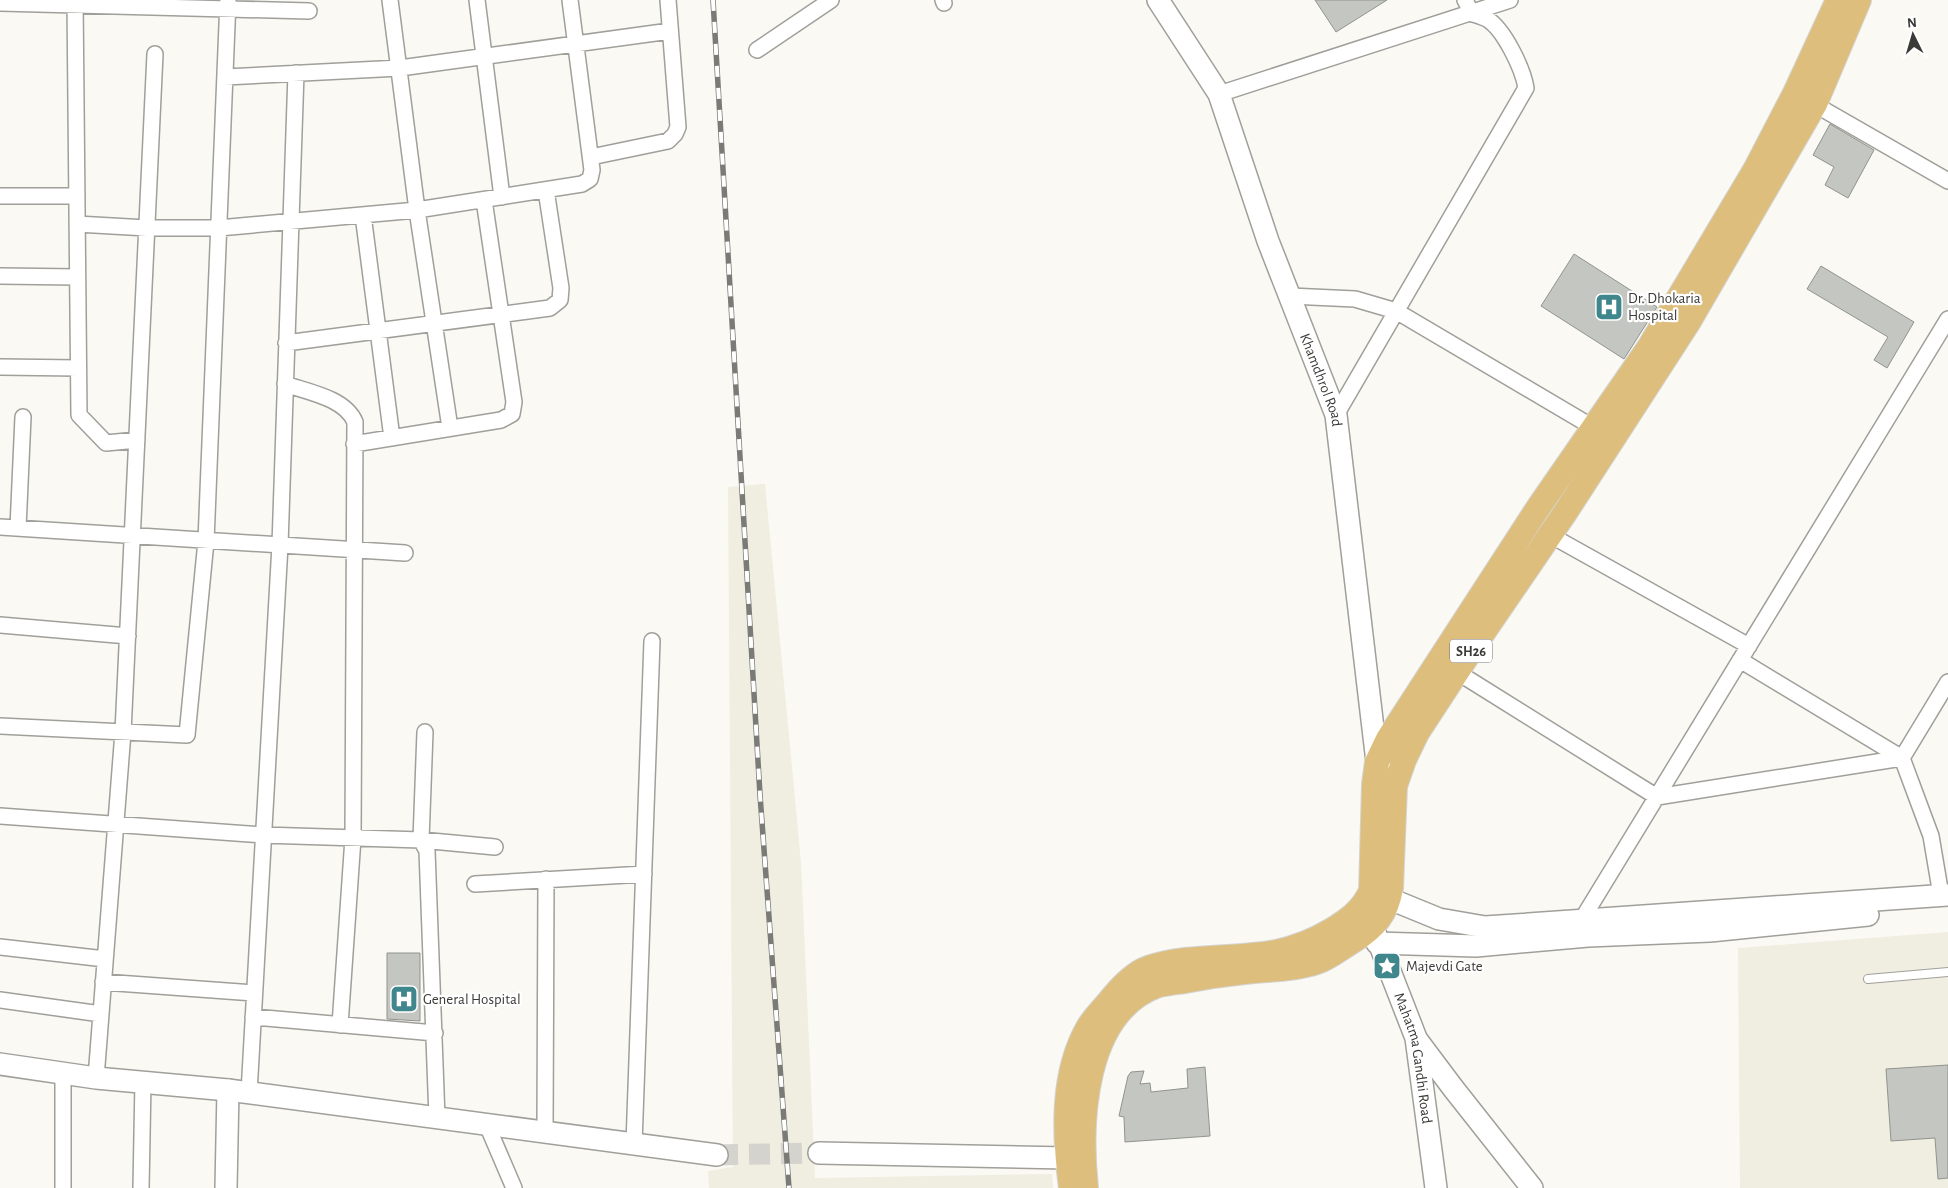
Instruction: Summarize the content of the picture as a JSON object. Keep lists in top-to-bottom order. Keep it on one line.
{"streets":{"main road":["Khamdhrol Road","SH26","Mahatma Gandhi Road"]},"crossings":[["Khamdhrol Road","SH26"],["SH26","Mahatma Gandhi Road"]],"places":{"hospital":["Dr. Dhokaria Hospital","General Hospital"],"place":["Majevdi Gate"]},"north":"top"}
